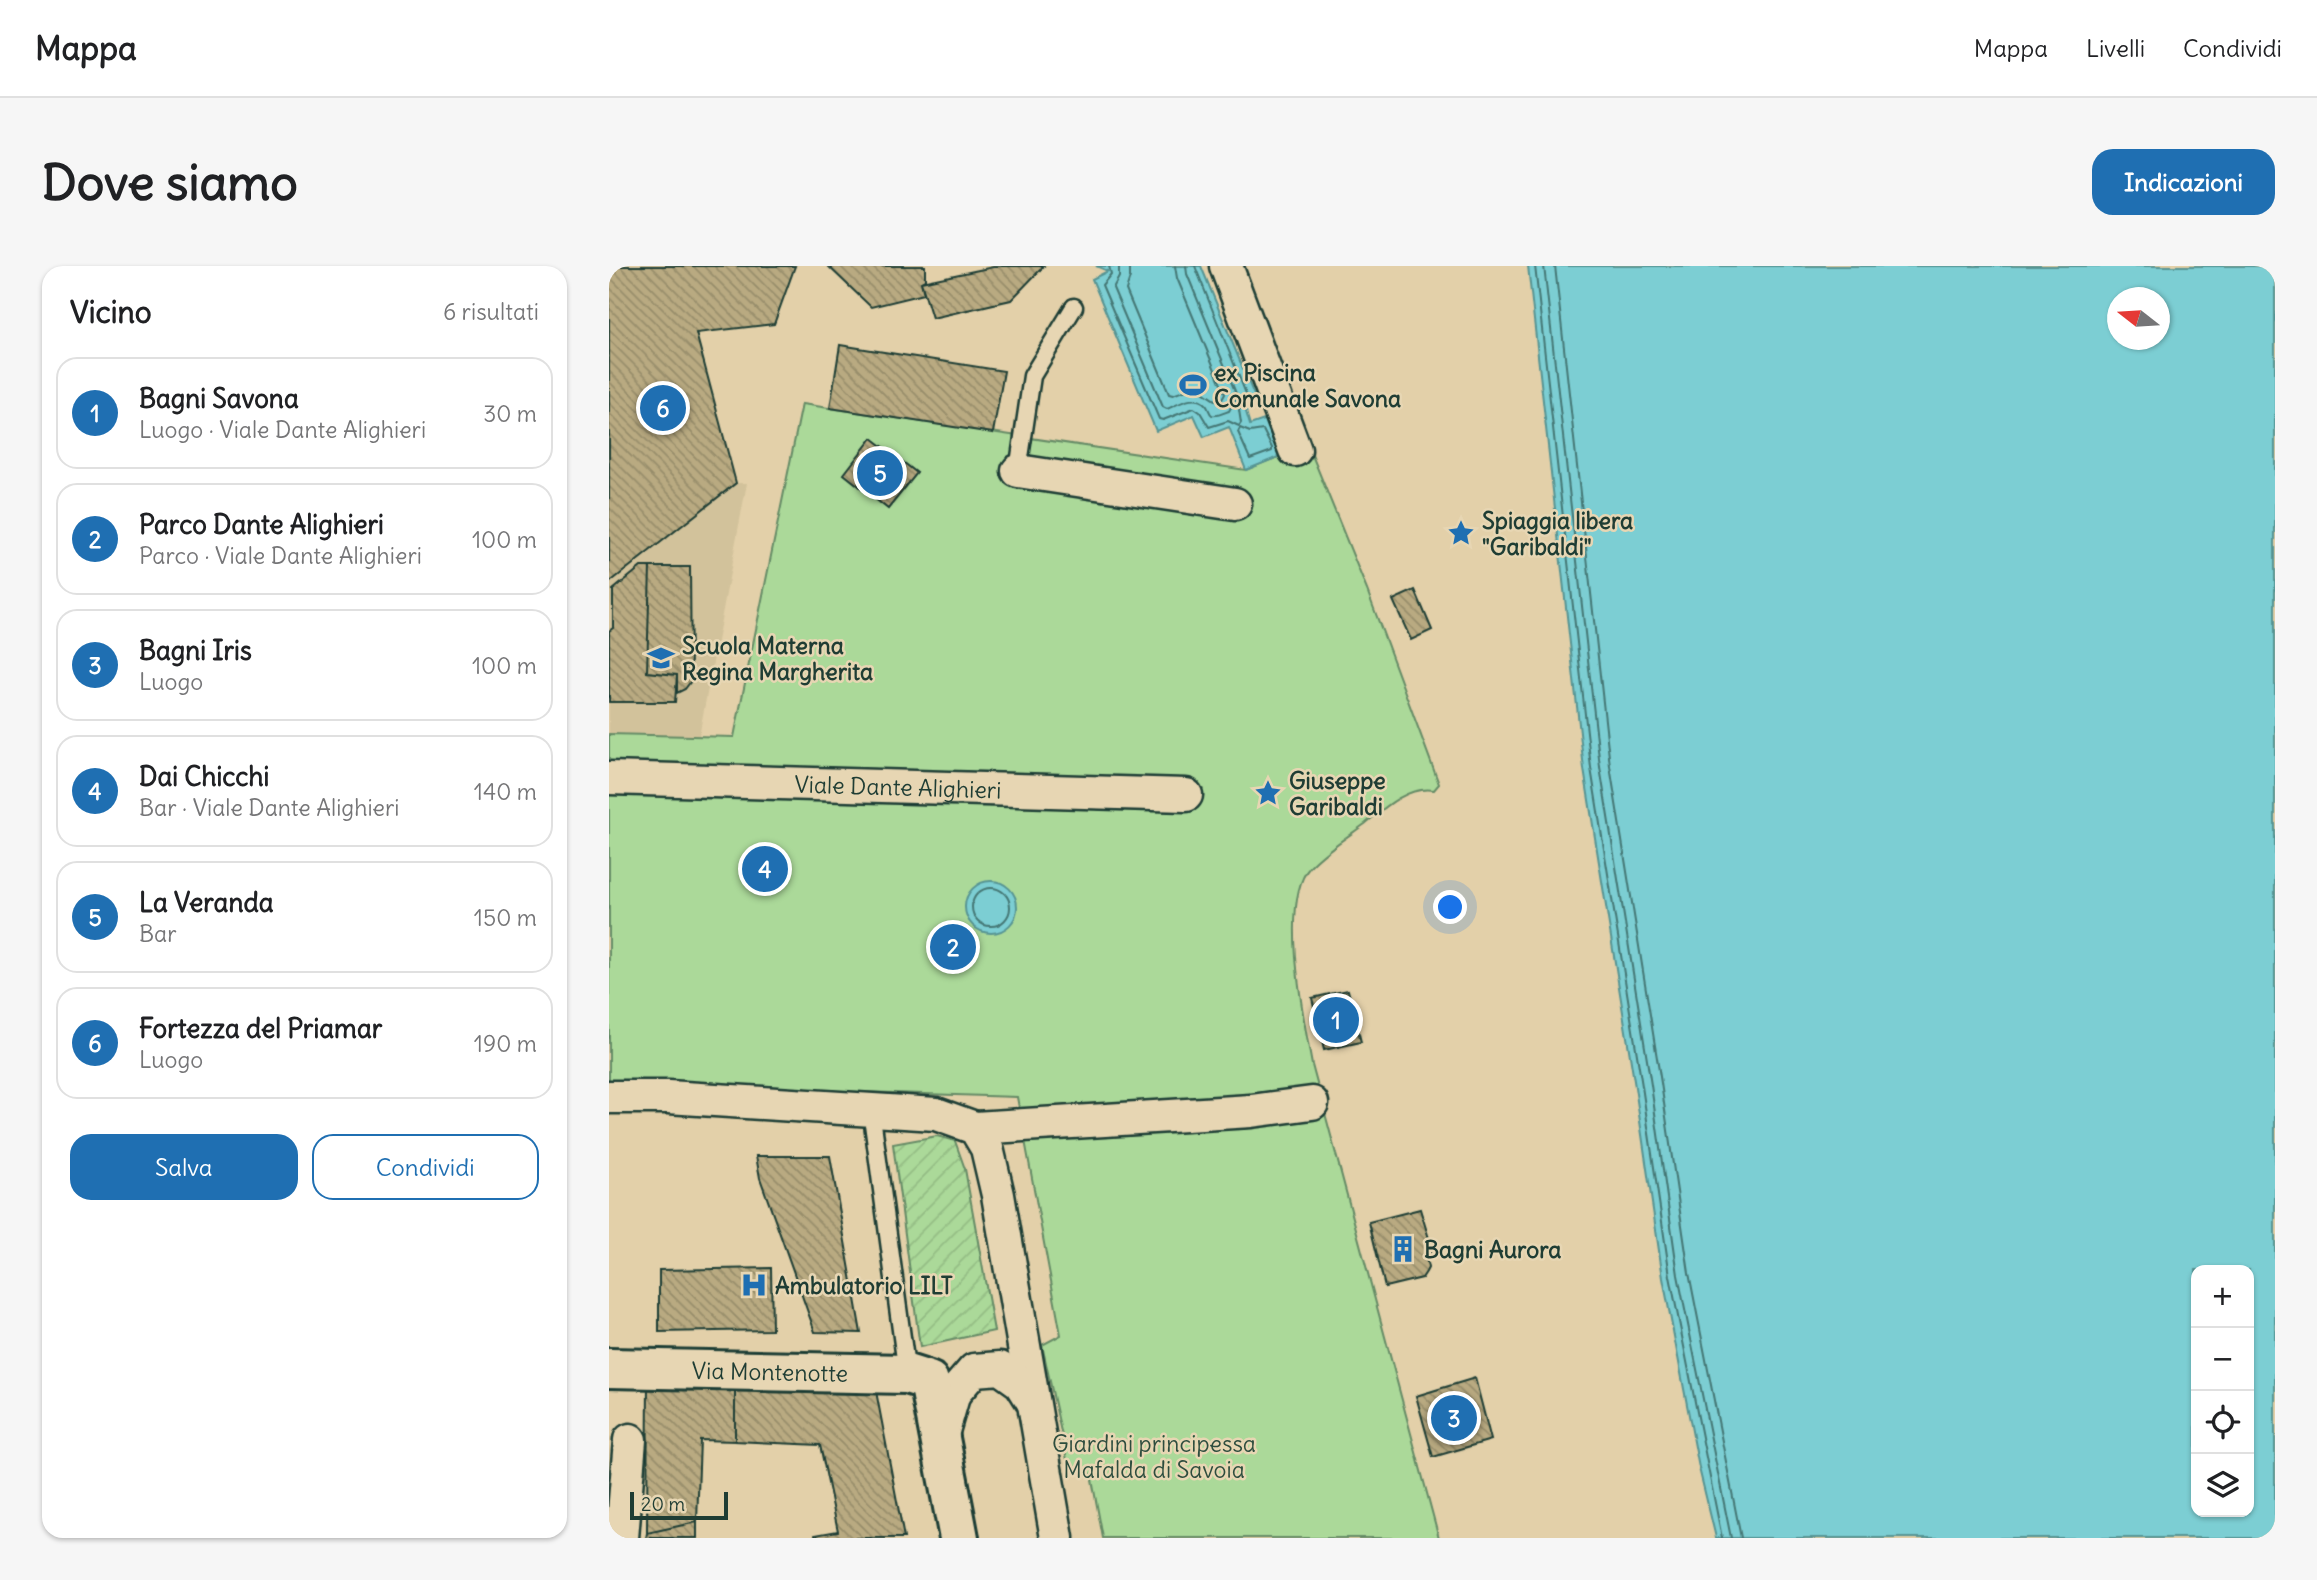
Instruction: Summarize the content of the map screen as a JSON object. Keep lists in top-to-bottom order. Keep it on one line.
{"streets":{"street":["Viale Dante Alighieri","Via Montenotte"]},"parks":["Giardini principessa Mafalda di Savoia"],"places":{"sports":["ex Piscina Comunale Savona"],"place":["Spiaggia libera \"Garibaldi\"","Giuseppe Garibaldi"],"school or university":["Scuola Materna Regina Margherita"],"building":["Bagni Aurora"],"hospital":["Ambulatorio LILT"]},"scale_bar":"20 m","north":"left","page":{"header":"Mappa","nav":["Mappa","Livelli","Condividi"],"buttons":["Indicazioni",["Salva","Condividi"]],"title":"Dove siamo","heading":["Vicino","6 risultati"],"list":[{"mark":"1","name":"Bagni Savona","note":"Luogo · Viale Dante Alighieri","value":"30 m"},{"mark":"2","name":"Parco Dante Alighieri","note":"Parco · Viale Dante Alighieri","value":"100 m"},{"mark":"3","name":"Bagni Iris","note":"Luogo","value":"100 m"},{"mark":"4","name":"Dai Chicchi","note":"Bar · Viale Dante Alighieri","value":"140 m"},{"mark":"5","name":"La Veranda","note":"Bar","value":"150 m"},{"mark":"6","name":"Fortezza del Priamar","note":"Luogo","value":"190 m"}],"pins":["6","5","4","2","1","3"],"map_buttons":["+","−"],"scale":"20 m"}}
